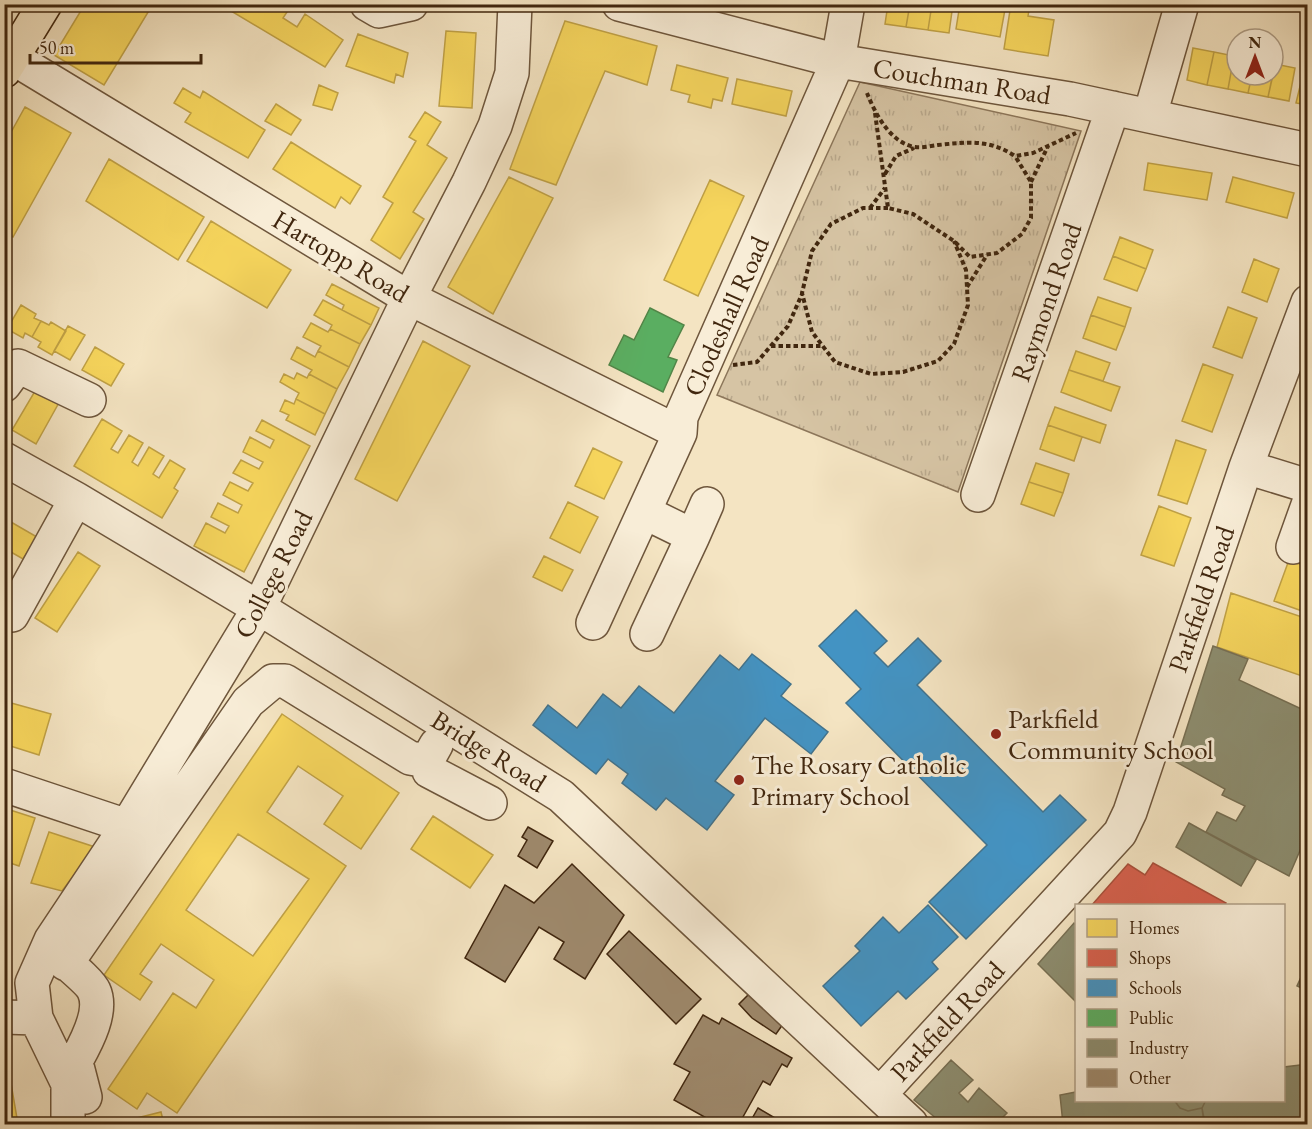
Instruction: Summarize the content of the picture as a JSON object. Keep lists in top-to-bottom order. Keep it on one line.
{"streets":{"street":["Couchman Road","Hartopp Road","Raymond Road","Clodeshall Road","College Road","Parkfield Road","Bridge Road"]},"crossings":[["Couchman Road","Raymond Road"],["Couchman Road","Clodeshall Road"],["Hartopp Road","Clodeshall Road"],["Hartopp Road","College Road"],["College Road","Bridge Road"],["Parkfield Road","Bridge Road"]],"places":["Parkfield Community School","The Rosary Catholic Primary School"],"legend":["Homes","Shops","Schools","Public","Industry","Other"],"scale_bar":"50 m","north":"top"}
